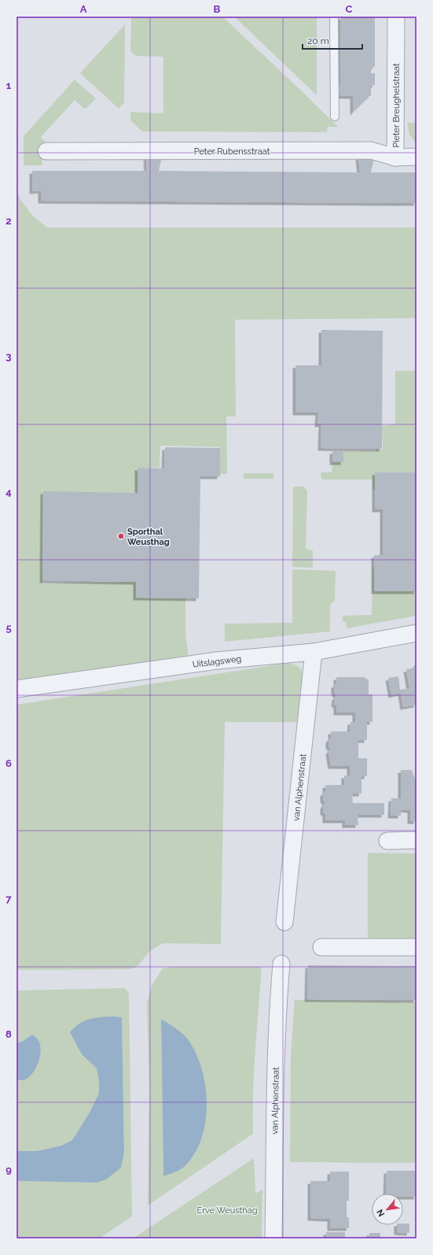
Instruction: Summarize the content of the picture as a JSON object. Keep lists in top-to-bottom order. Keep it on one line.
{"streets":{"street":["Pieter Breughelstraat","Peter Rubensstraat","Uitslagsweg","van Alphenstraat"]},"crossings":[["Pieter Breughelstraat","Peter Rubensstraat"],["Uitslagsweg","van Alphenstraat"]],"parks":["Erve Weusthag"],"places":["Sporthal Weusthag"],"scale_bar":"20 m","north":"bottom left","grid":{"columns":["A","B","C"],"rows":["1","2","3","4","5","6","7","8","9"]}}
